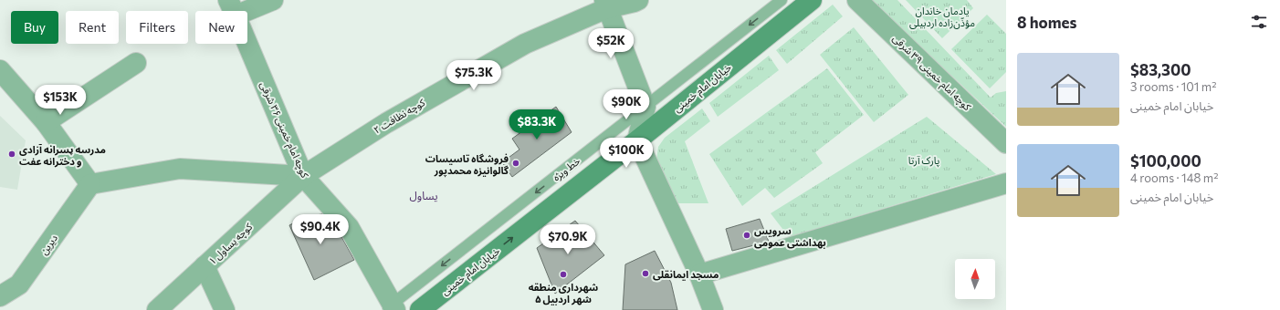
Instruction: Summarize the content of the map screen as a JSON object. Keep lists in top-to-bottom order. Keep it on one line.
{"streets":{"main road":["خیابان امام خمینی"],"street":["کوچه امام خمینی ۳۹ شرقی","کوچه نظافت ۲","کوچه امام خمینی ۳۶ شرقی","کوچه یساول ۱","دیرین"],"lane":["خط ویژه"]},"crossings":[["کوچه نظافت ۲","کوچه امام خمینی ۳۶ شرقی"],["کوچه نظافت ۲","کوچه یساول ۱"],["کوچه امام خمینی ۳۶ شرقی","خط ویژه"],["کوچه امام خمینی ۳۶ شرقی","کوچه یساول ۱"]],"one_way":["خیابان امام خمینی","خط ویژه"],"districts":["یساول"],"parks":["یادمان خاندان مؤذّن‌زاده اردبیلی","پارک آرتا"],"places":["مدرسه پسرانه آزادی و دخترانه عفت","فروشگاه تاسیسات گالوانیزه محمدپور","سرویس بهداشتی عمومی","مسجد ایمانقلی","شهرداری منطقه ۵ شهر اردبیل"],"north":"top","page":{"heading":"8 homes","chip":["Buy","Rent","Filters","New"],"price":["$52K","$75.3K","$153K","$90K","$83.3K","$100K","$90.4K","$70.9K"],"list":[{"name":"$83,300","note":"3 rooms · 101 m² · خیابان امام خمینی"},{"name":"$100,000","note":"4 rooms · 148 m² · خیابان امام خمینی"}]}}
